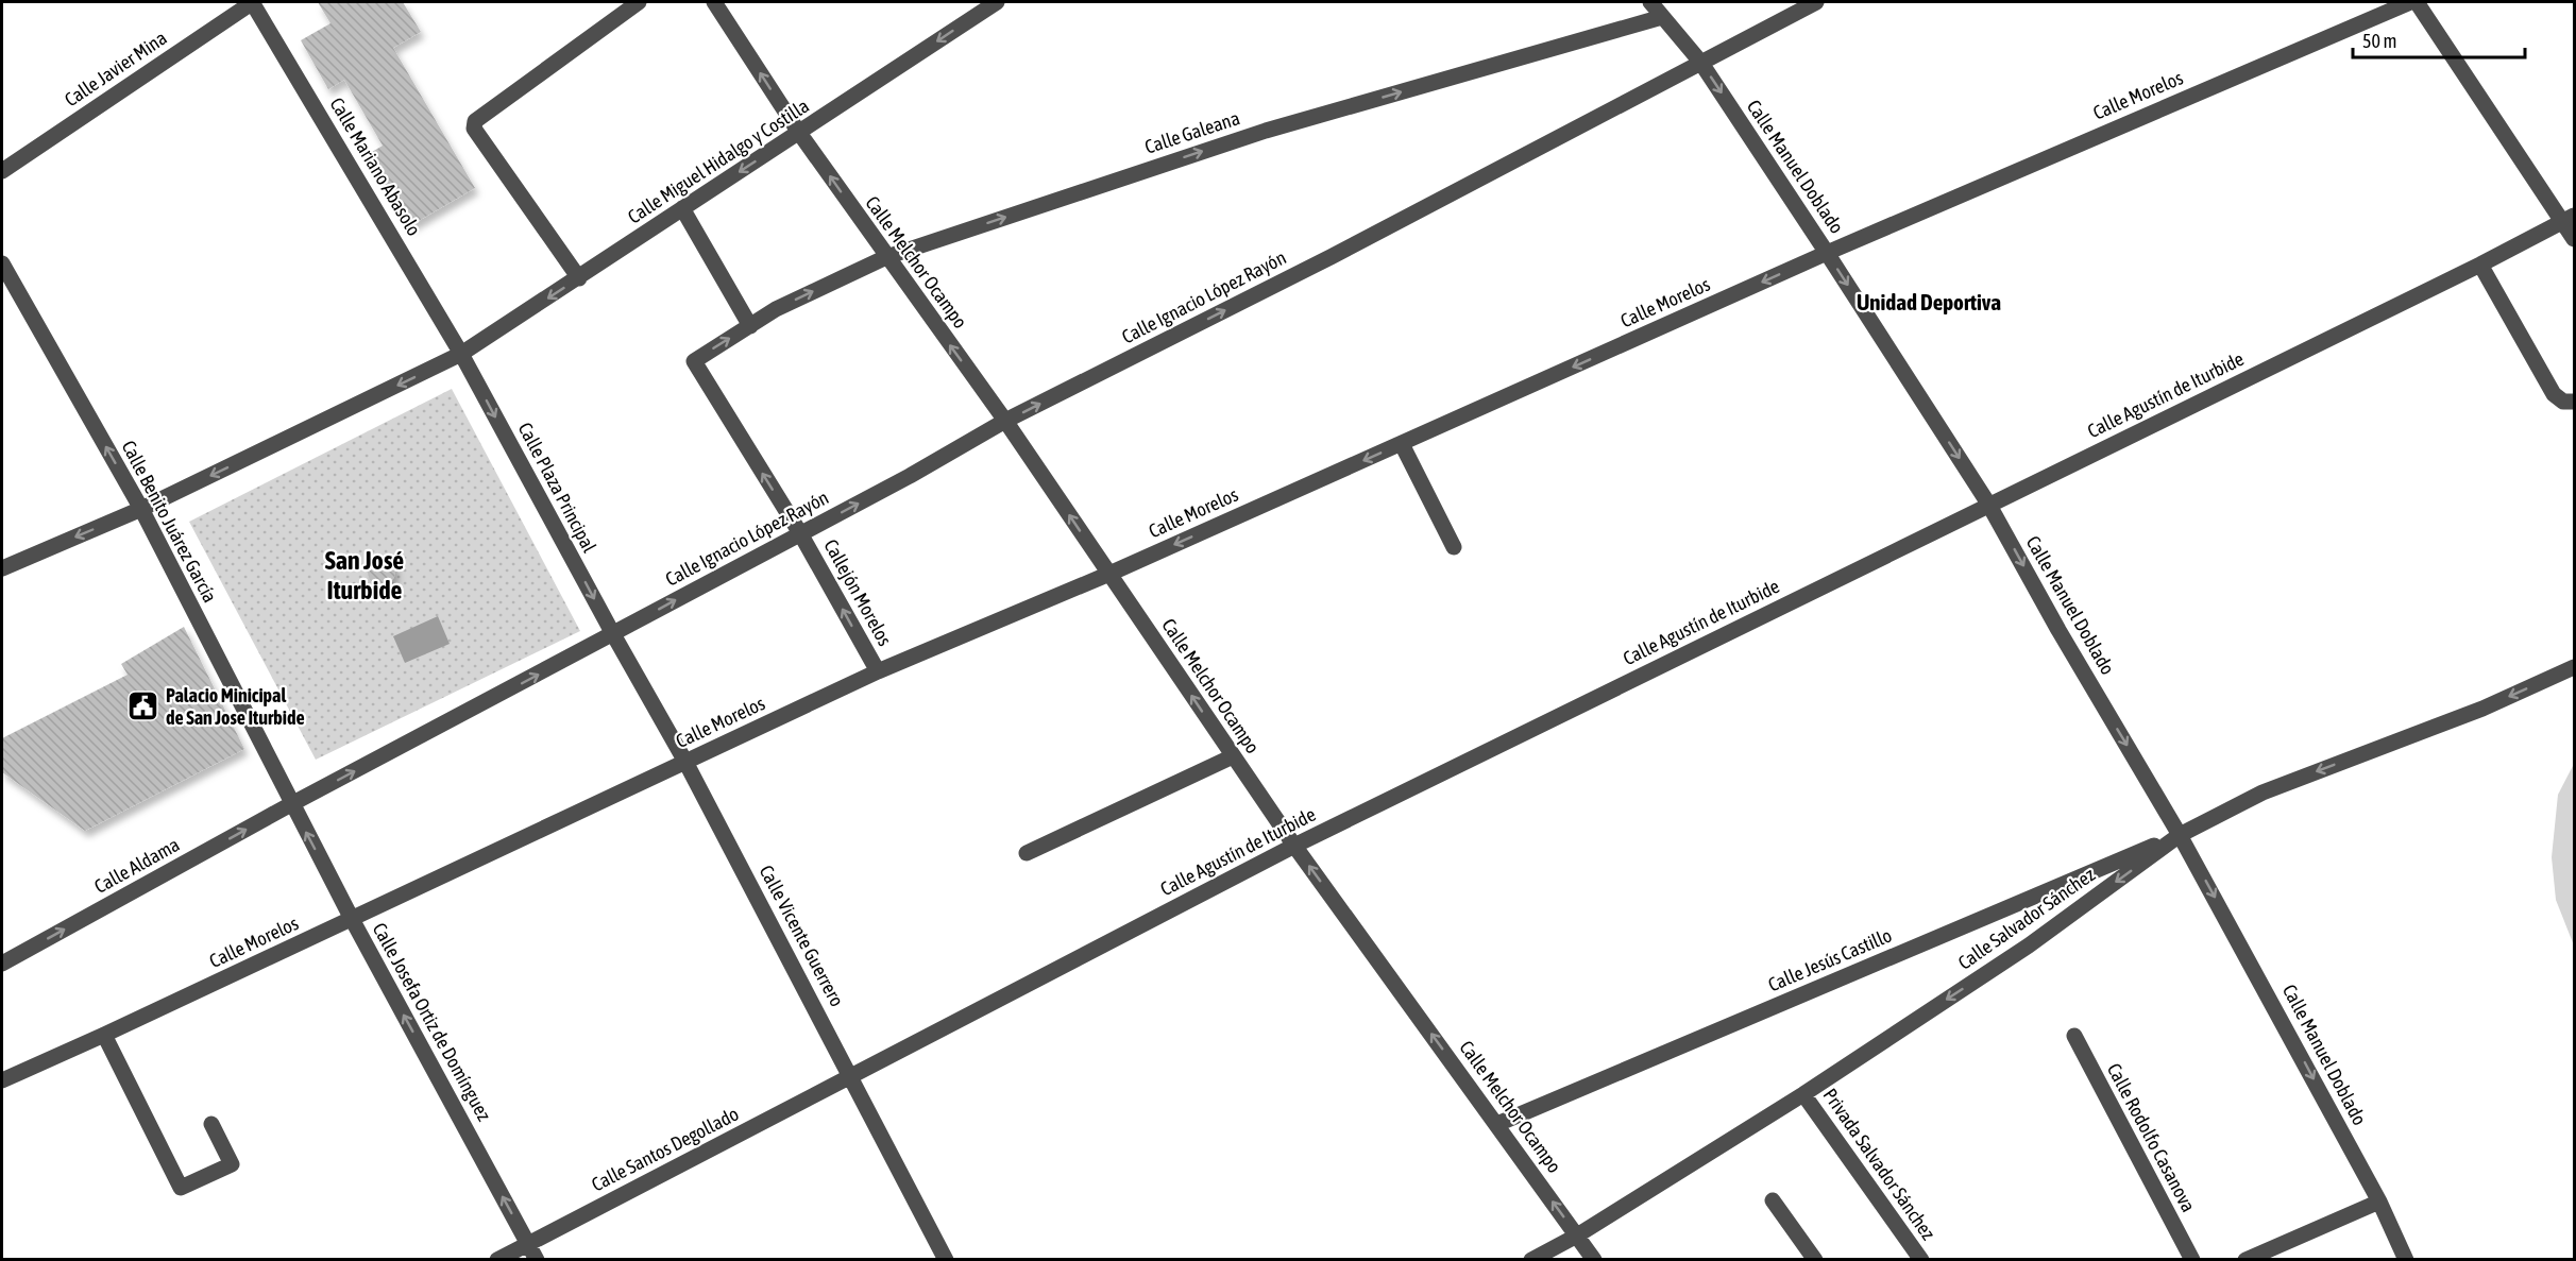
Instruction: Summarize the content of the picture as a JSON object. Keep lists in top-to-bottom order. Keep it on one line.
{"streets":{"street":["Calle Javier Mina","Calle Morelos","Calle Galeana","Calle Miguel Hidalgo y Costilla","Calle Mariano Abasolo","Calle Manuel Doblado","Calle Melchor Ocampo","Calle Ignacio López Rayón","Calle Agustín de Iturbide","Calle Plaza Principal","Calle Benito Juárez García","Callejón Morelos","Calle Aldama","Calle Salvador Sánchez","Calle Vicente Guerrero","Calle Jesús Castillo","Calle Josefa Ortiz de Domínguez","Calle Rodolfo Casanova","Calle Santos Degollado","Privada Salvador Sánchez"]},"crossings":[["Calle Javier Mina","Calle Mariano Abasolo"],["Calle Morelos","Calle Manuel Doblado"],["Calle Morelos","Calle Melchor Ocampo"],["Calle Morelos","Callejón Morelos"],["Calle Morelos","Calle Vicente Guerrero"],["Calle Morelos","Calle Josefa Ortiz de Domínguez"],["Calle Galeana","Calle Manuel Doblado"],["Calle Galeana","Calle Melchor Ocampo"],["Calle Galeana","Callejón Morelos"],["Calle Miguel Hidalgo y Costilla","Calle Mariano Abasolo"],["Calle Miguel Hidalgo y Costilla","Calle Melchor Ocampo"],["Calle Miguel Hidalgo y Costilla","Calle Plaza Principal"],["Calle Mariano Abasolo","Calle Plaza Principal"],["Calle Manuel Doblado","Calle Ignacio López Rayón"],["Calle Manuel Doblado","Calle Agustín de Iturbide"],["Calle Manuel Doblado","Calle Salvador Sánchez"],["Calle Manuel Doblado","Calle Jesús Castillo"],["Calle Melchor Ocampo","Calle Ignacio López Rayón"],["Calle Melchor Ocampo","Calle Agustín de Iturbide"],["Calle Melchor Ocampo","Calle Salvador Sánchez"],["Calle Melchor Ocampo","Calle Jesús Castillo"],["Calle Ignacio López Rayón","Calle Plaza Principal"],["Calle Ignacio López Rayón","Callejón Morelos"],["Calle Ignacio López Rayón","Calle Vicente Guerrero"],["Calle Agustín de Iturbide","Calle Vicente Guerrero"],["Calle Agustín de Iturbide","Calle Santos Degollado"],["Calle Plaza Principal","Calle Vicente Guerrero"],["Calle Benito Juárez García","Calle Aldama"],["Calle Benito Juárez García","Calle Josefa Ortiz de Domínguez"],["Calle Aldama","Calle Josefa Ortiz de Domínguez"],["Calle Salvador Sánchez","Calle Jesús Castillo"],["Calle Salvador Sánchez","Privada Salvador Sánchez"],["Calle Vicente Guerrero","Calle Santos Degollado"],["Calle Josefa Ortiz de Domínguez","Calle Santos Degollado"]],"one_way":["Calle Galeana","Calle Miguel Hidalgo y Costilla","Calle Manuel Doblado","Calle Melchor Ocampo","Calle Ignacio López Rayón","Calle Plaza Principal","Calle Benito Juárez García","Callejón Morelos","Calle Aldama","Calle Salvador Sánchez","Calle Josefa Ortiz de Domínguez"],"districts":["Unidad Deportiva","San José Iturbide"],"places":{"public building":["Palacio Minicipal de San Jose Iturbide"]},"scale_bar":"50 m"}
